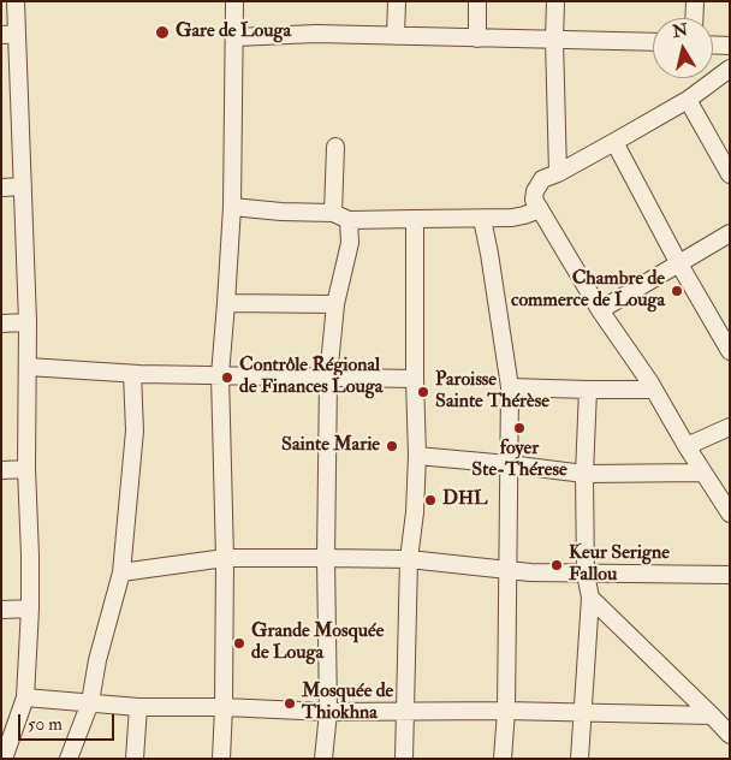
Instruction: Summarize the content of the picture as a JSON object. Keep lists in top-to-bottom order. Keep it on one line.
{"places":["Gare de Louga","Chambre de commerce de Louga","Contrôle Régional de Finances Louga","Paroisse Sainte Thérèse","foyer Ste-Thérese","Sainte Marie","DHL","Keur Serigne Fallou","Grande Mosquée de Louga","Mosquée de Thiokhna"],"scale_bar":"50 m","north":"top"}
